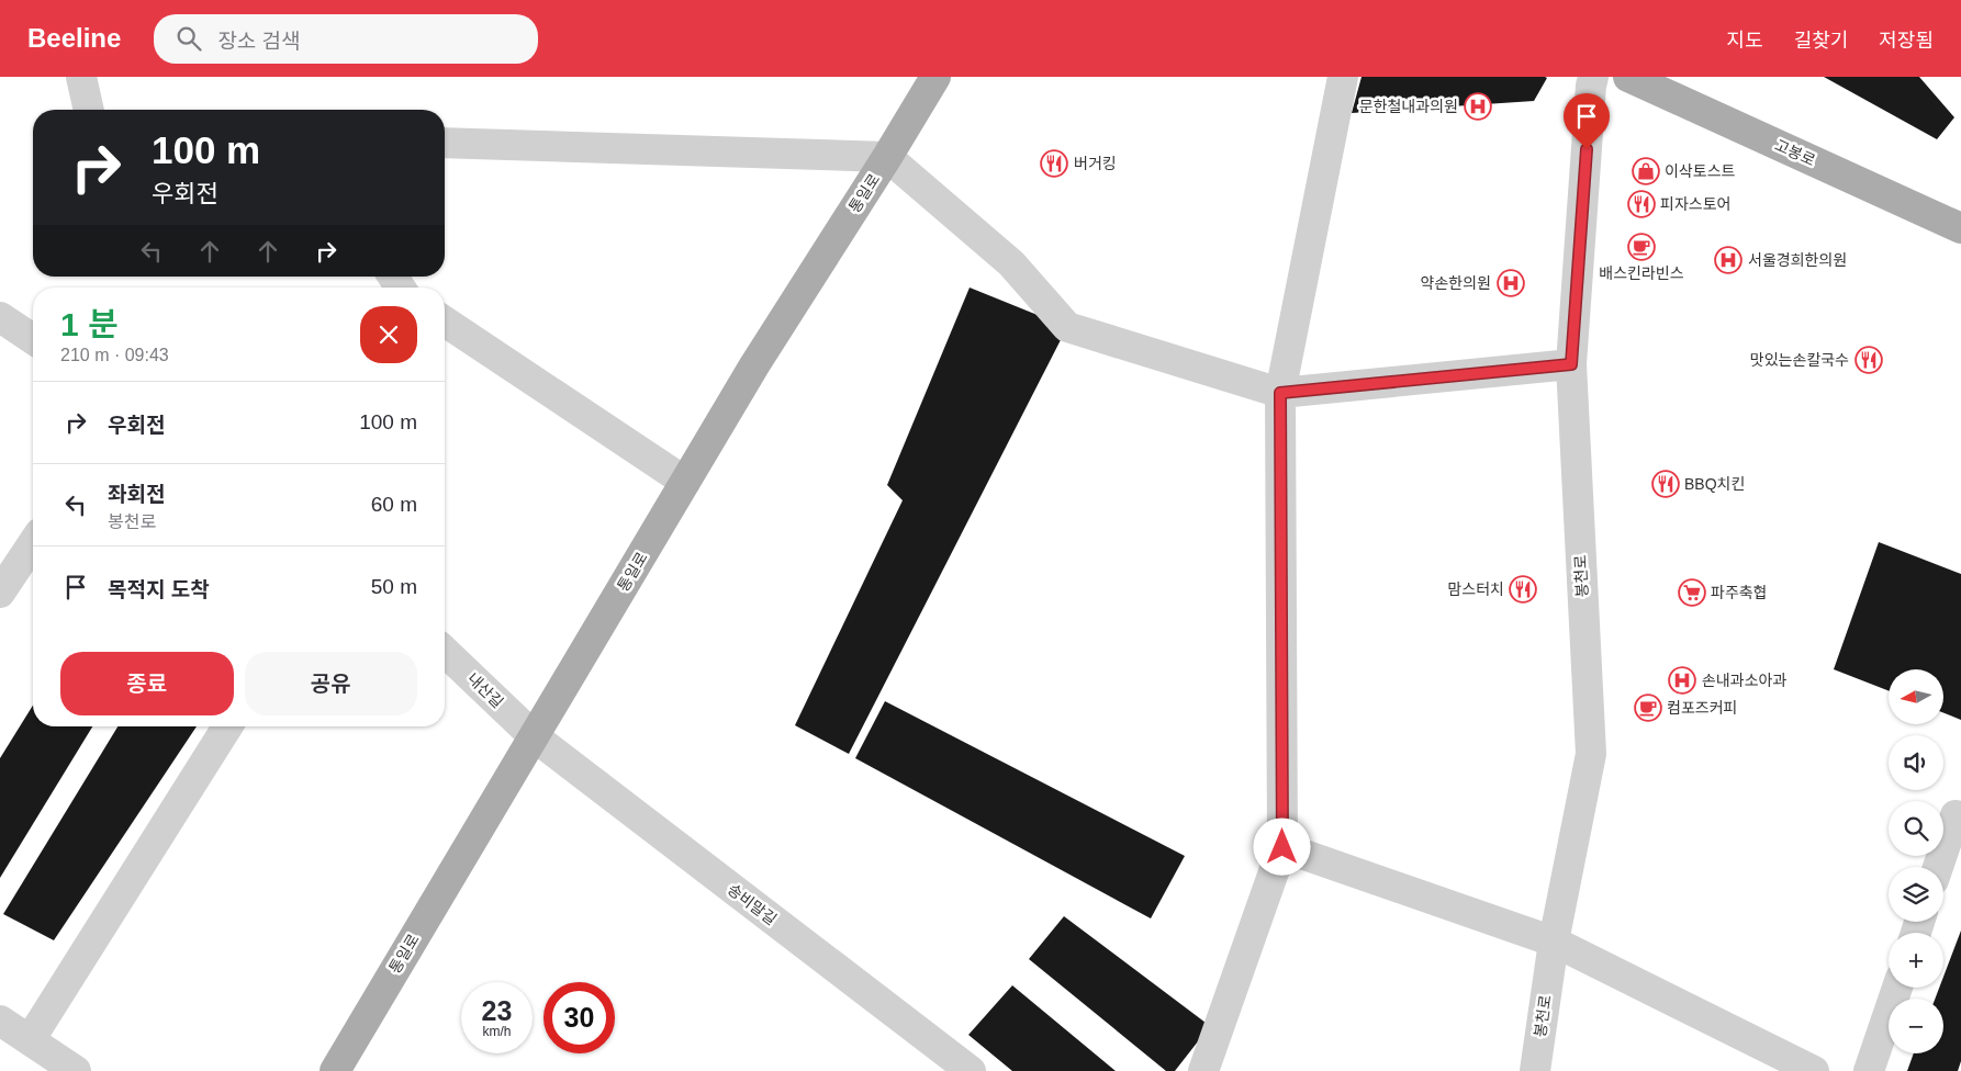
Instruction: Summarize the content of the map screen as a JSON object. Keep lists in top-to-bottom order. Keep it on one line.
{"streets":{"main road":["고봉로","통일로"],"street":["봉천로","내산길","송비말길"]},"crossings":[["통일로","내산길"],["통일로","송비말길"],["내산길","송비말길"]],"places":{"hospital":["문한철내과의원","서울경희한의원","약손한의원","손내과소아과"],"restaurant":["버거킹","피자스토어","맛있는손칼국수","BBQ치킨","맘스터치"],"shop":["이삭토스트"],"cafe":["배스킨라빈스","컴포즈커피"],"supermarket":["파주축협"]},"north":"left","page":{"header":"Beeline","search":"장소 검색","nav":["지도","길찾기","저장됨"],"turn":["100 m","우회전"],"heading":["1 분","210 m · 09:43"],"list":[{"name":"우회전","value":"100 m"},{"name":"좌회전","note":"봉천로","value":"60 m"},{"name":"목적지 도착","value":"50 m"}],"buttons":["종료","공유"],"map_buttons":["+","−"],"speed":"23 km/h","limit":"30"}}
